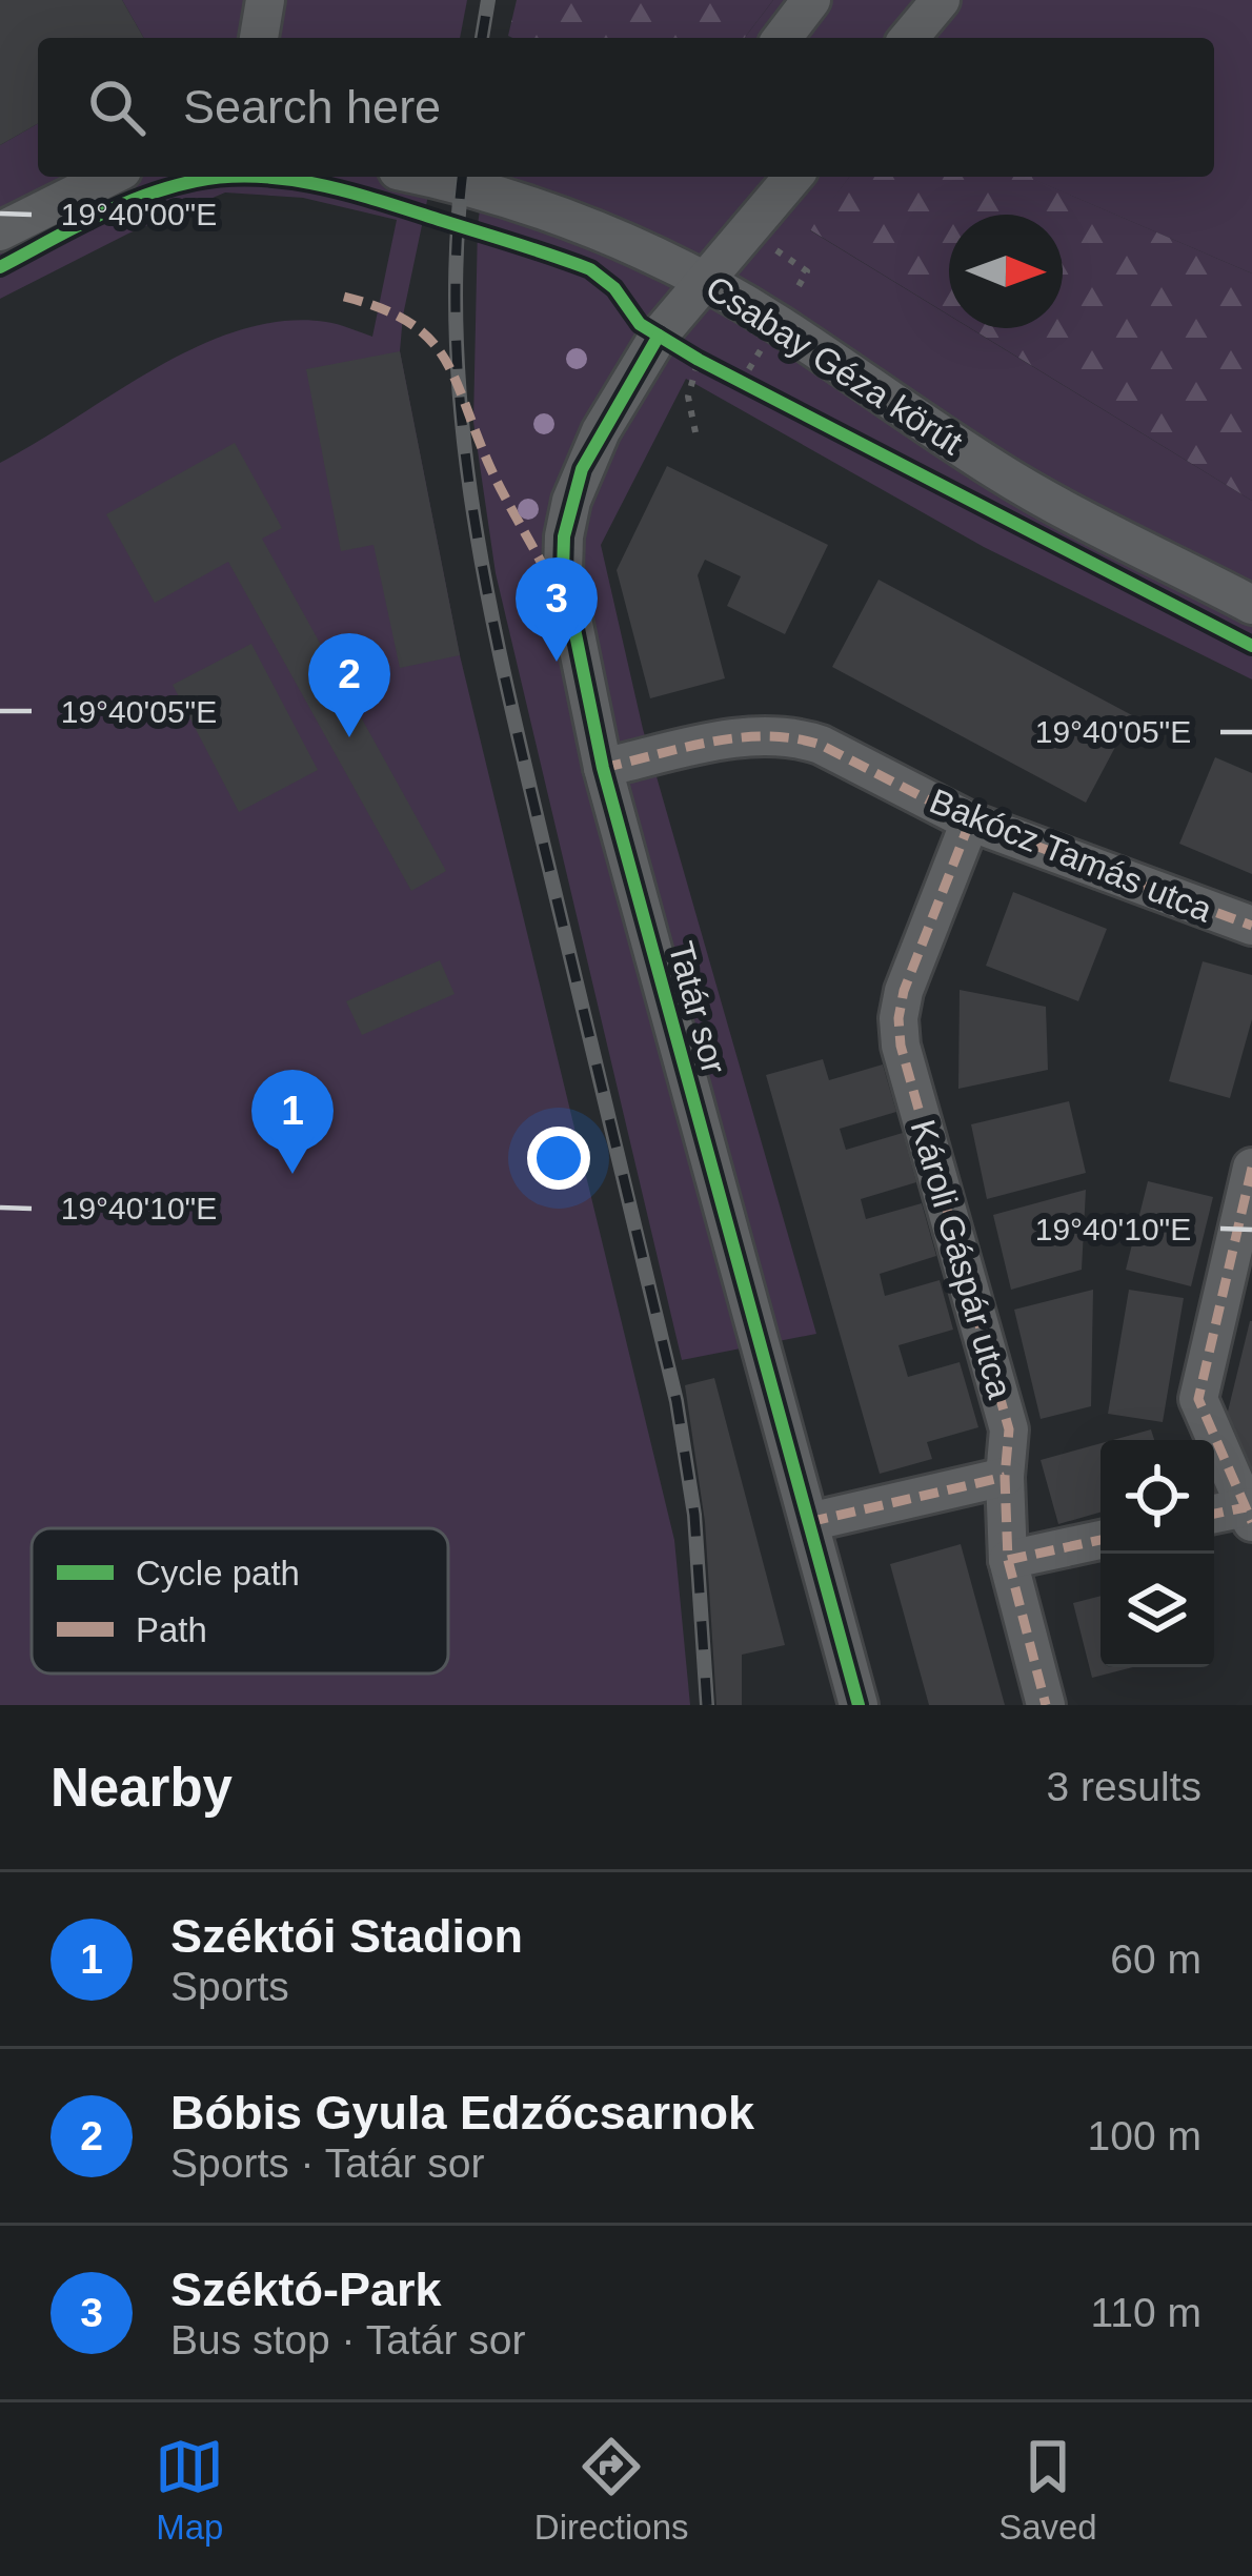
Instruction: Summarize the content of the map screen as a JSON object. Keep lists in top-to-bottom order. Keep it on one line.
{"streets":{"street":["Csabay Géza körút","Bakócz Tamás utca","Tatár sor","Károli Gáspár utca"]},"crossings":[["Csabay Géza körút","Tatár sor"],["Bakócz Tamás utca","Tatár sor"],["Bakócz Tamás utca","Károli Gáspár utca"]],"legend":["Cycle path","Path"],"north":"right","page":{"search":"Search here","pins":["3","2","1"],"heading":["Nearby","3 results"],"list":[{"mark":"1","name":"Széktói Stadion","note":"Sports","value":"60 m"},{"mark":"2","name":"Bóbis Gyula Edzőcsarnok","note":"Sports · Tatár sor","value":"100 m"},{"mark":"3","name":"Széktó-Park","note":"Bus stop · Tatár sor","value":"110 m"}],"nav":["Map","Directions","Saved"]},"coordinates":["19°40'00\"E","19°40'05\"E","19°40'10\"E"]}
